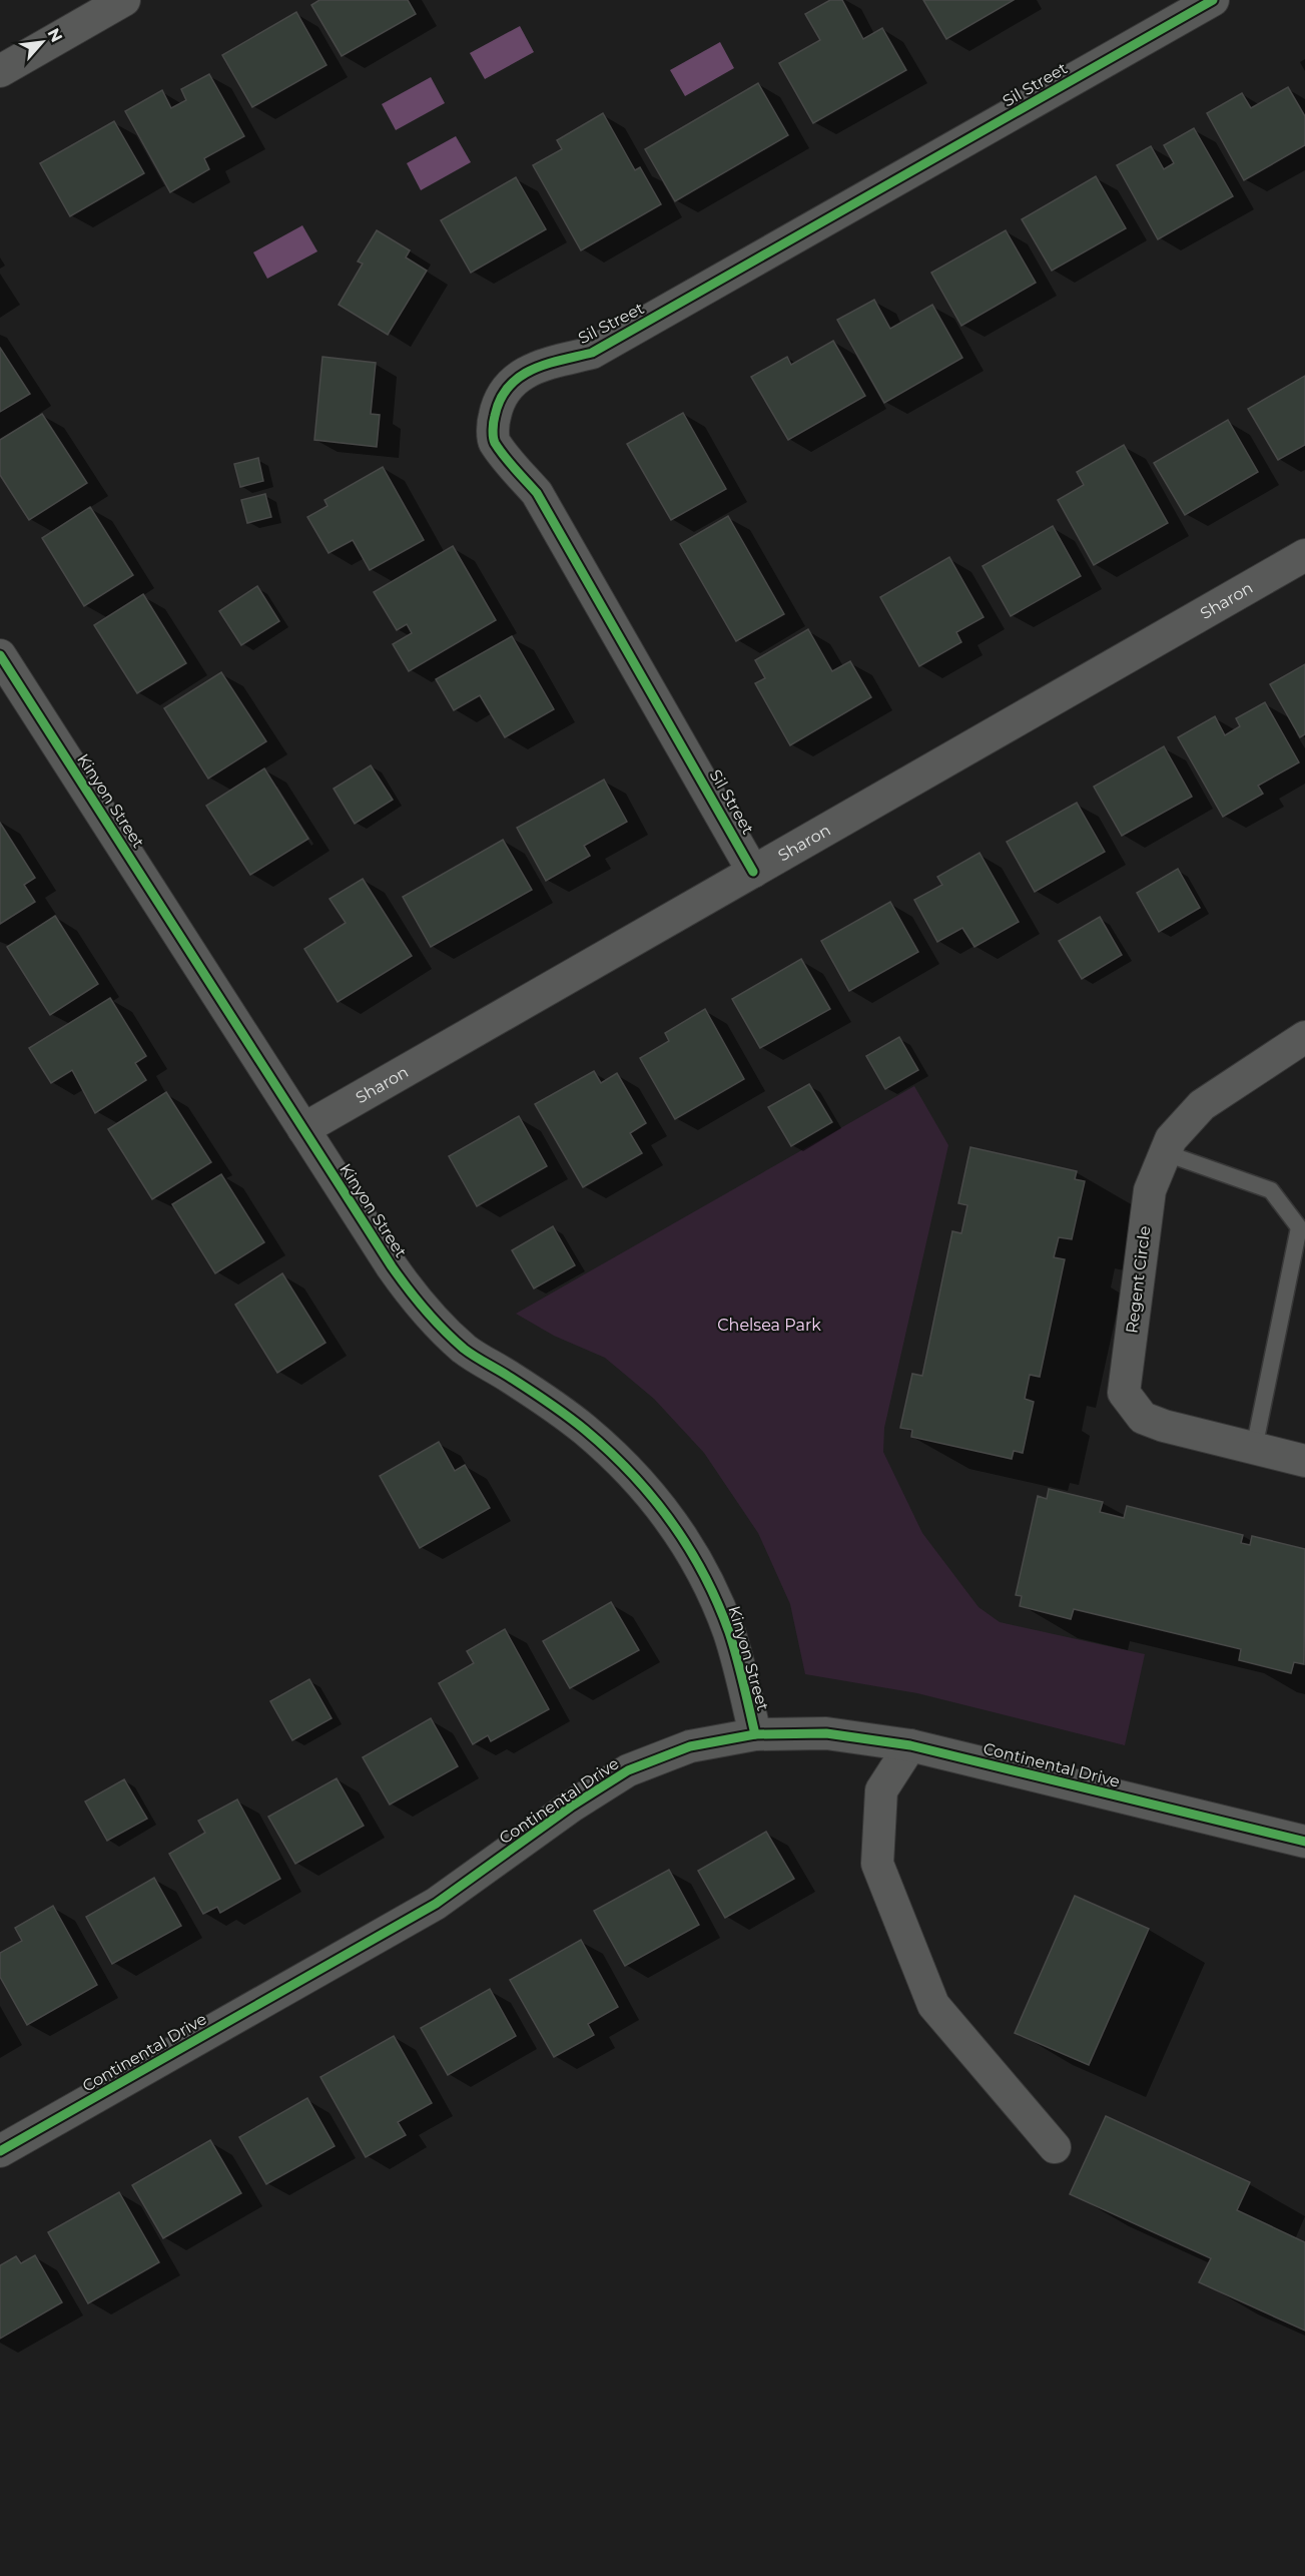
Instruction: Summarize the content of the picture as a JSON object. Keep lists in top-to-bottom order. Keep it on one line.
{"streets":{"street":["Sil Street","Sharon","Kinyon Street","Regent Circle","Continental Drive"]},"crossings":[["Sil Street","Sharon"],["Sharon","Kinyon Street"],["Kinyon Street","Continental Drive"]],"parks":["Chelsea Park"],"north":"top right"}
